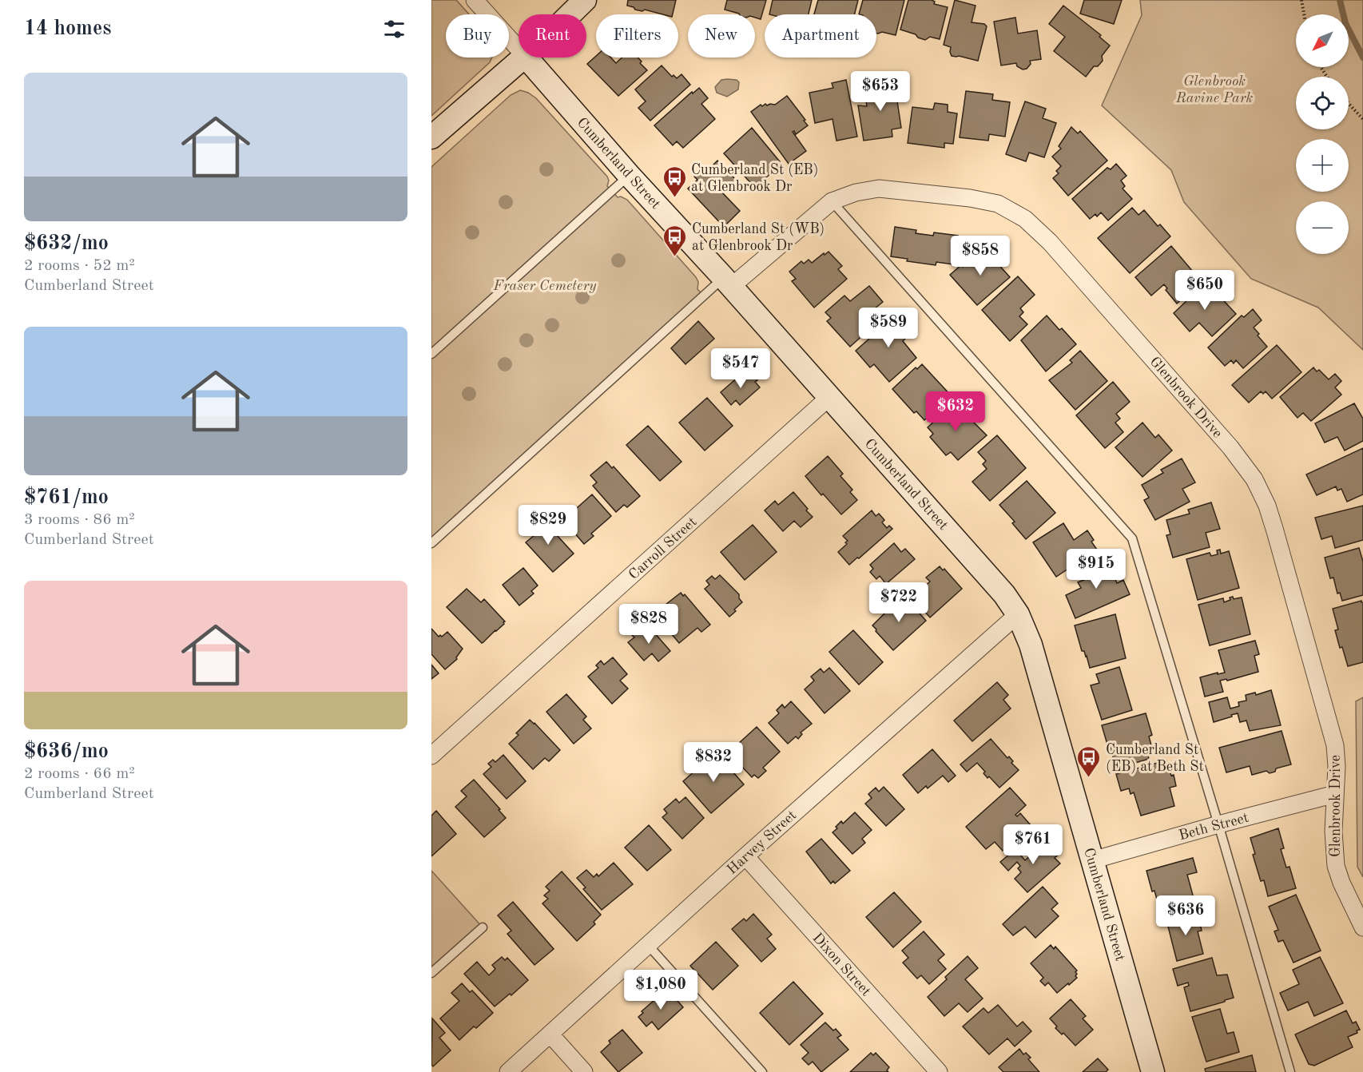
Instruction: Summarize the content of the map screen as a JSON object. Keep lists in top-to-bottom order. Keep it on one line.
{"streets":{"street":["Cumberland Street","Glenbrook Drive","Carroll Street","Beth Street","Harvey Street","Dixon Street"]},"crossings":[["Cumberland Street","Glenbrook Drive"],["Cumberland Street","Carroll Street"],["Cumberland Street","Beth Street"],["Cumberland Street","Harvey Street"],["Glenbrook Drive","Beth Street"],["Harvey Street","Dixon Street"]],"parks":["Glenbrook Ravine Park","Fraser Cemetery"],"places":{"bus stop":["Cumberland St (EB) at Glenbrook Dr","Cumberland St (WB) at Glenbrook Dr","Cumberland St (EB) at Beth St"]},"north":"bottom left","page":{"heading":"14 homes","map_buttons":["+","−"],"chip":["Buy","Rent","Filters","New","Apartment"],"list":[{"name":"$632/mo","note":"2 rooms · 52 m² · Cumberland Street"},{"name":"$761/mo","note":"3 rooms · 86 m² · Cumberland Street"},{"name":"$636/mo","note":"2 rooms · 66 m² · Cumberland Street"}],"price":["$653","$858","$650","$589","$547","$632","$829","$915","$722","$828","$832","$761","$636","$1,080"]}}
